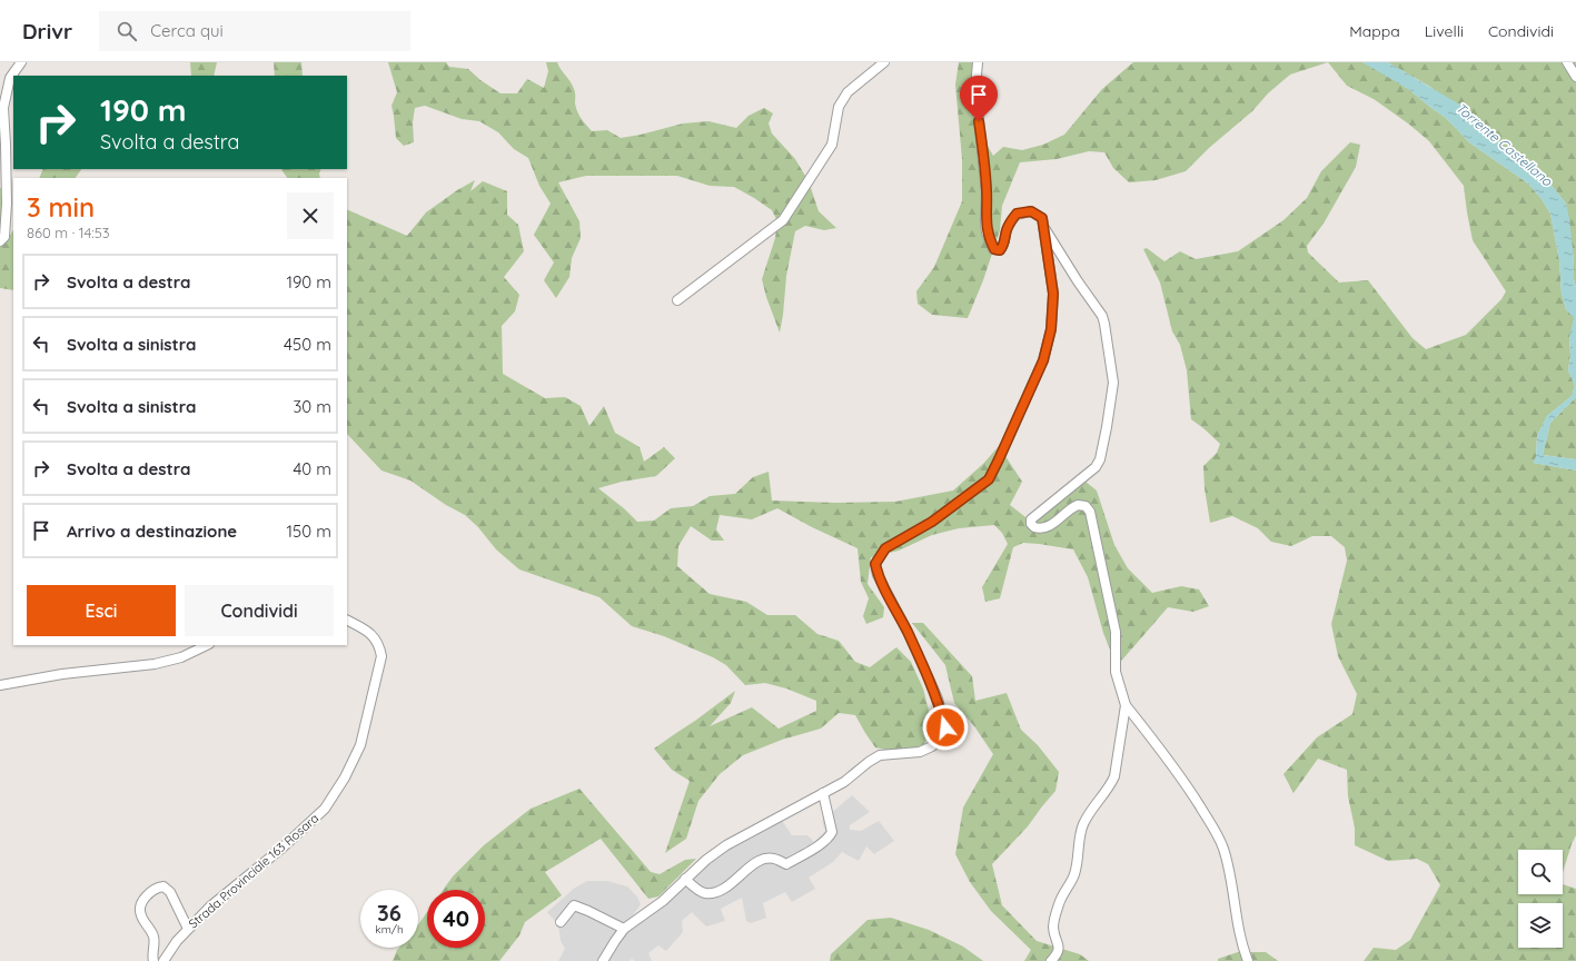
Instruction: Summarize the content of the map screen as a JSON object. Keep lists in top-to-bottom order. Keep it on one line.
{"streets":{"street":["Strada Provinciale 163 Rosara"]},"water":["Torrente Castellano"],"page":{"header":"Drivr","search":"Cerca qui","nav":["Mappa","Livelli","Condividi"],"turn":["190 m","Svolta a destra"],"heading":["3 min","860 m · 14:53"],"list":[{"name":"Svolta a destra","value":"190 m"},{"name":"Svolta a sinistra","value":"450 m"},{"name":"Svolta a sinistra","value":"30 m"},{"name":"Svolta a destra","value":"40 m"},{"name":"Arrivo a destinazione","value":"150 m"}],"buttons":["Esci","Condividi"],"speed":"36 km/h","limit":"40"}}
